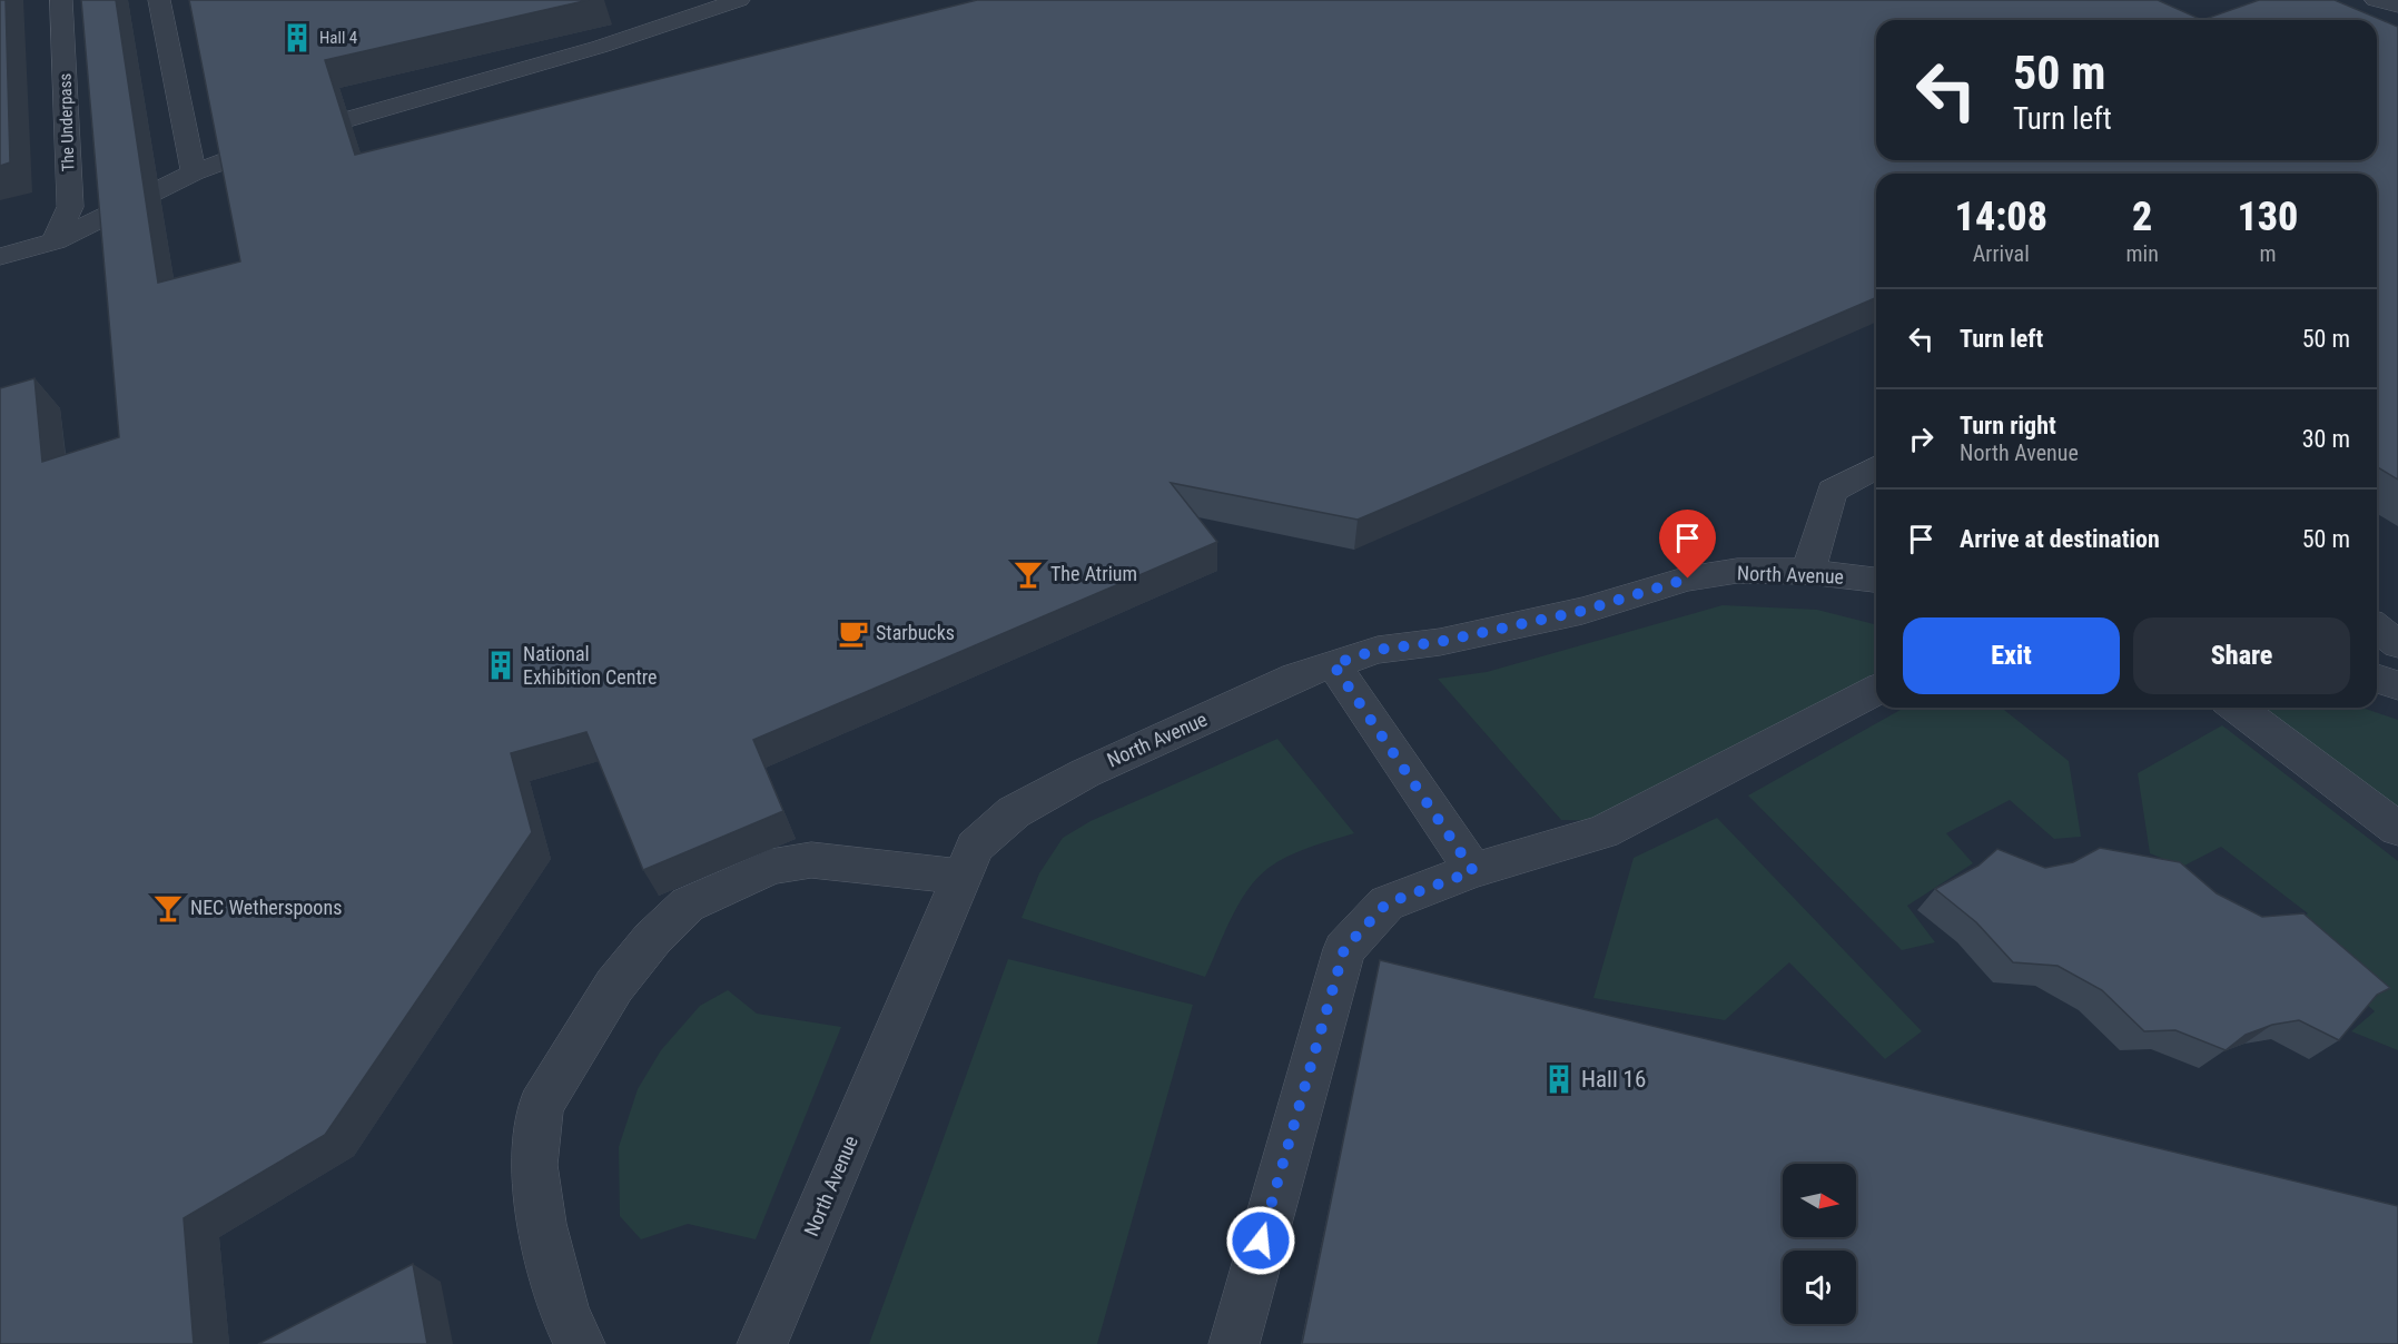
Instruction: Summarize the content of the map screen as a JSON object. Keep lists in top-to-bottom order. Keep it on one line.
{"streets":{"street":["The Underpass","North Avenue"]},"places":{"building":["Hall 4","National Exhibition Centre","Hall 16"],"bar":["The Atrium","NEC Wetherspoons"],"cafe":["Starbucks"]},"north":"right","page":{"turn":["50 m","Turn left"],"eta":["14:08","Arrival","2","min","130","m"],"list":[{"name":"Turn left","value":"50 m"},{"name":"Turn right","note":"North Avenue","value":"30 m"},{"name":"Arrive at destination","value":"50 m"}],"buttons":["Exit","Share"]}}
